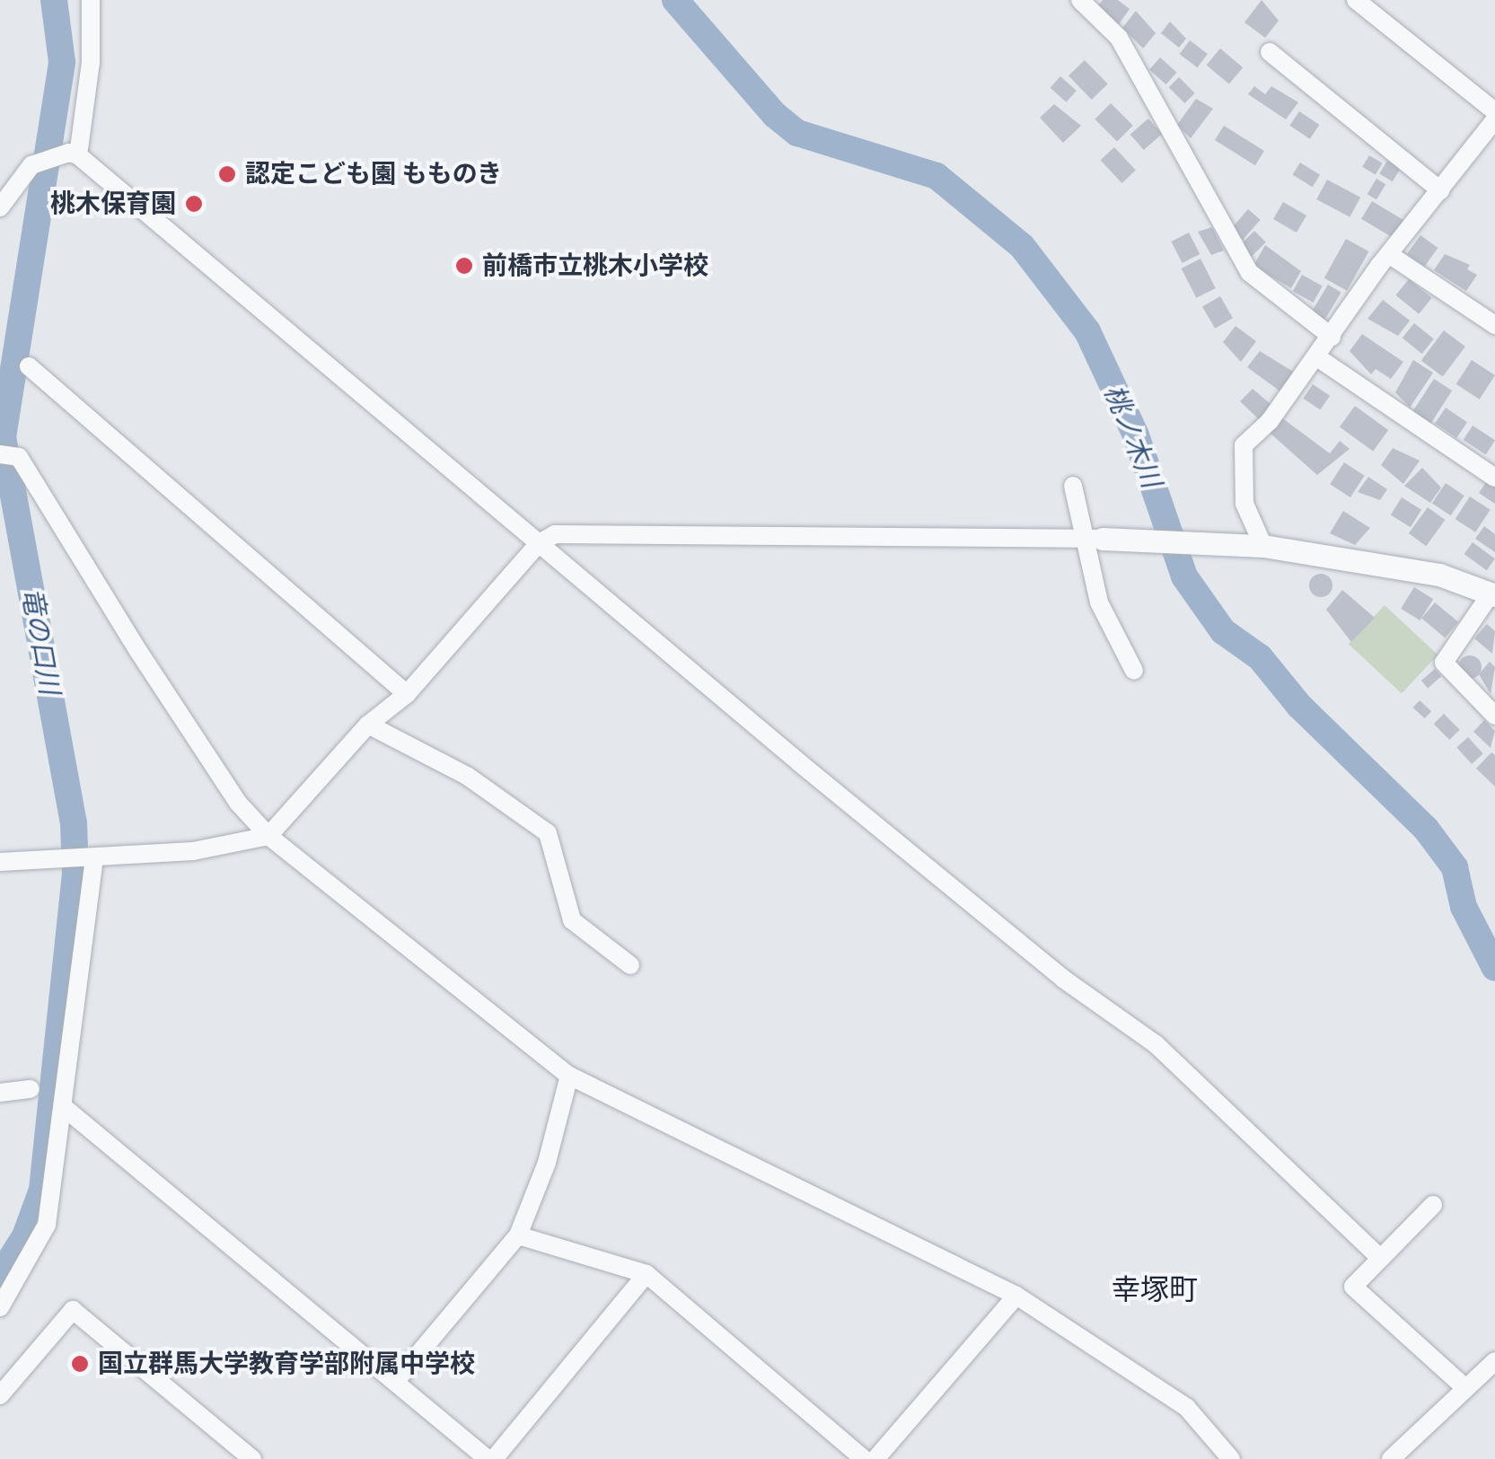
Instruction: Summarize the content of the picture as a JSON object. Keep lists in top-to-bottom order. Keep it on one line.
{"districts":["幸塚町"],"water":["桃ノ木川","竜の口川"],"places":["認定こども園 もものき","桃木保育園","前橋市立桃木小学校","国立群馬大学教育学部附属中学校"]}
